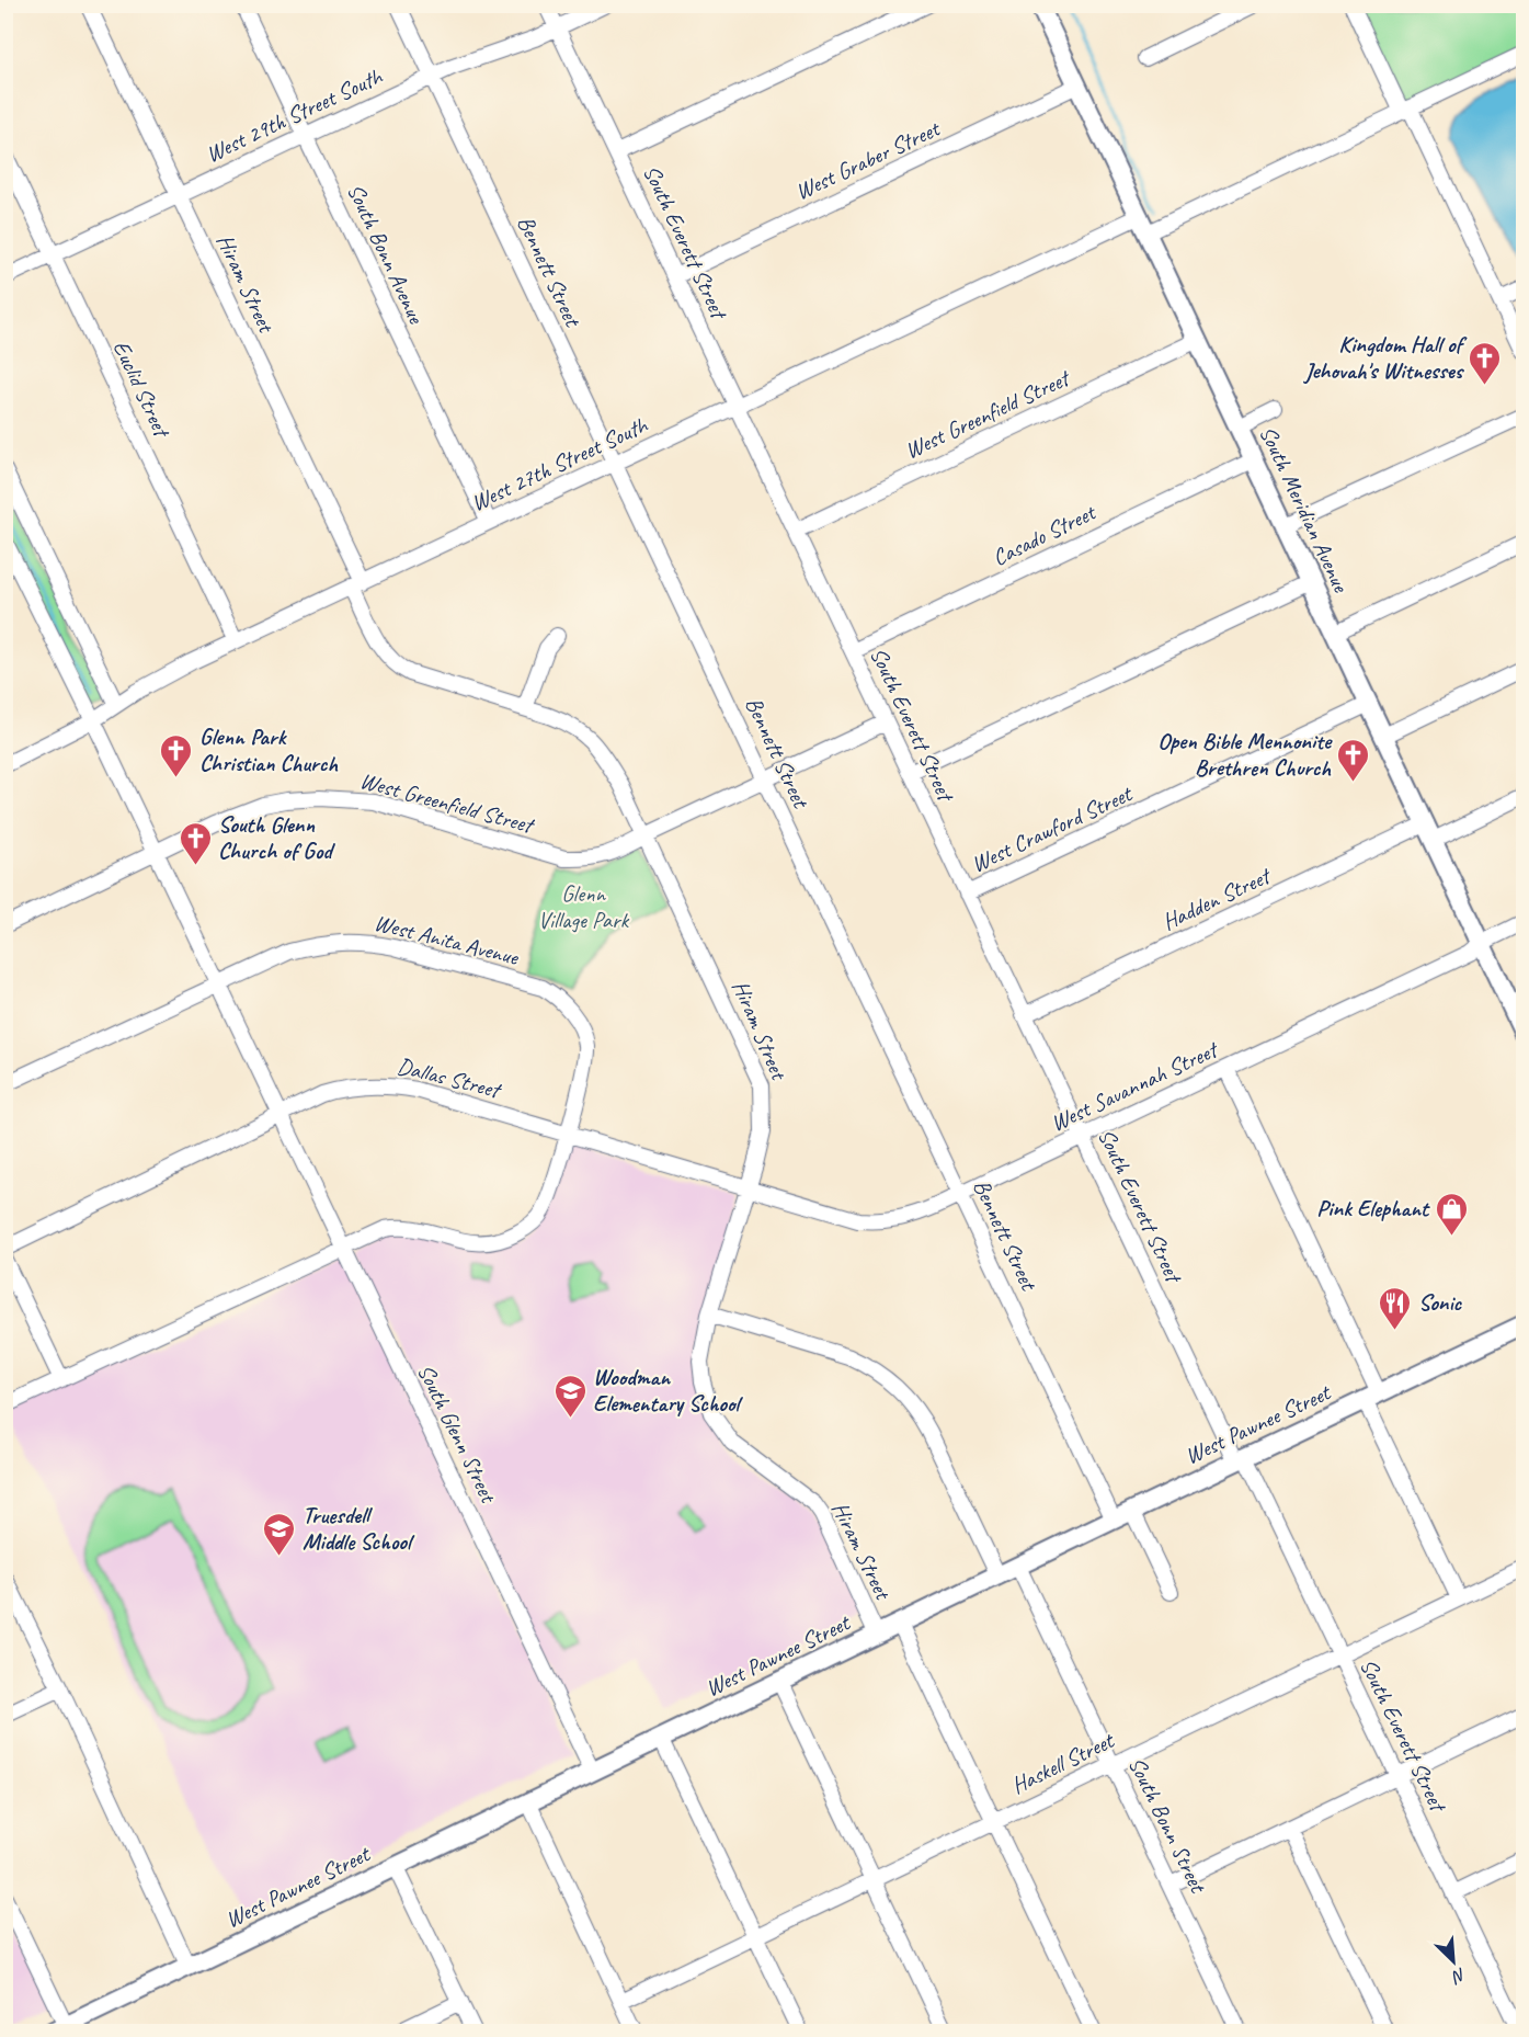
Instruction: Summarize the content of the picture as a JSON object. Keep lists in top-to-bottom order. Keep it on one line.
{"streets":{"main road":["South Meridian Avenue","West Pawnee Street"],"street":["West 29th Street South","West Graber Street","South Everett Street","South Bonn Avenue","Bennett Street","Hiram Street","Euclid Street","West Greenfield Street","West 27th Street South","Casado Street","West Crawford Street","Hadden Street","West Anita Avenue","Dallas Street","West Savannah Street","South Glenn Street","Haskell Street","South Bonn Street"]},"crossings":[["West 29th Street South","South Everett Street"],["West 29th Street South","South Bonn Avenue"],["West 29th Street South","Bennett Street"],["West 29th Street South","Hiram Street"],["West 29th Street South","Euclid Street"],["West Graber Street","South Everett Street"],["West Graber Street","South Meridian Avenue"],["South Everett Street","West Greenfield Street"],["South Everett Street","West 27th Street South"],["South Everett Street","Casado Street"],["South Everett Street","West Crawford Street"],["South Everett Street","Hadden Street"],["South Everett Street","West Savannah Street"],["South Everett Street","West Pawnee Street"],["South Everett Street","Haskell Street"],["South Bonn Avenue","West 27th Street South"],["Bennett Street","West Greenfield Street"],["Bennett Street","West 27th Street South"],["Bennett Street","West Savannah Street"],["Bennett Street","West Pawnee Street"],["Hiram Street","West Greenfield Street"],["Hiram Street","West 27th Street South"],["Hiram Street","Dallas Street"],["Hiram Street","West Savannah Street"],["Hiram Street","West Pawnee Street"],["Hiram Street","Haskell Street"],["Euclid Street","West 27th Street South"],["West Greenfield Street","South Meridian Avenue"],["West Greenfield Street","South Glenn Street"],["West 27th Street South","South Meridian Avenue"],["South Meridian Avenue","Casado Street"],["South Meridian Avenue","West Crawford Street"],["South Meridian Avenue","Hadden Street"],["South Meridian Avenue","West Savannah Street"],["West Anita Avenue","Dallas Street"],["West Anita Avenue","South Glenn Street"],["Dallas Street","West Savannah Street"],["Dallas Street","South Glenn Street"],["West Pawnee Street","South Glenn Street"],["West Pawnee Street","South Bonn Street"],["Haskell Street","South Bonn Street"]],"parks":["Glenn Village Park"],"places":{"church":["Kingdom Hall of Jehovah's Witnesses","Glenn Park Christian Church","Open Bible Mennonite Brethren Church","South Glenn Church of God"],"shop":["Pink Elephant"],"restaurant":["Sonic"],"school or university":["Woodman Elementary School","Truesdell Middle School"]},"north":"bottom right"}
